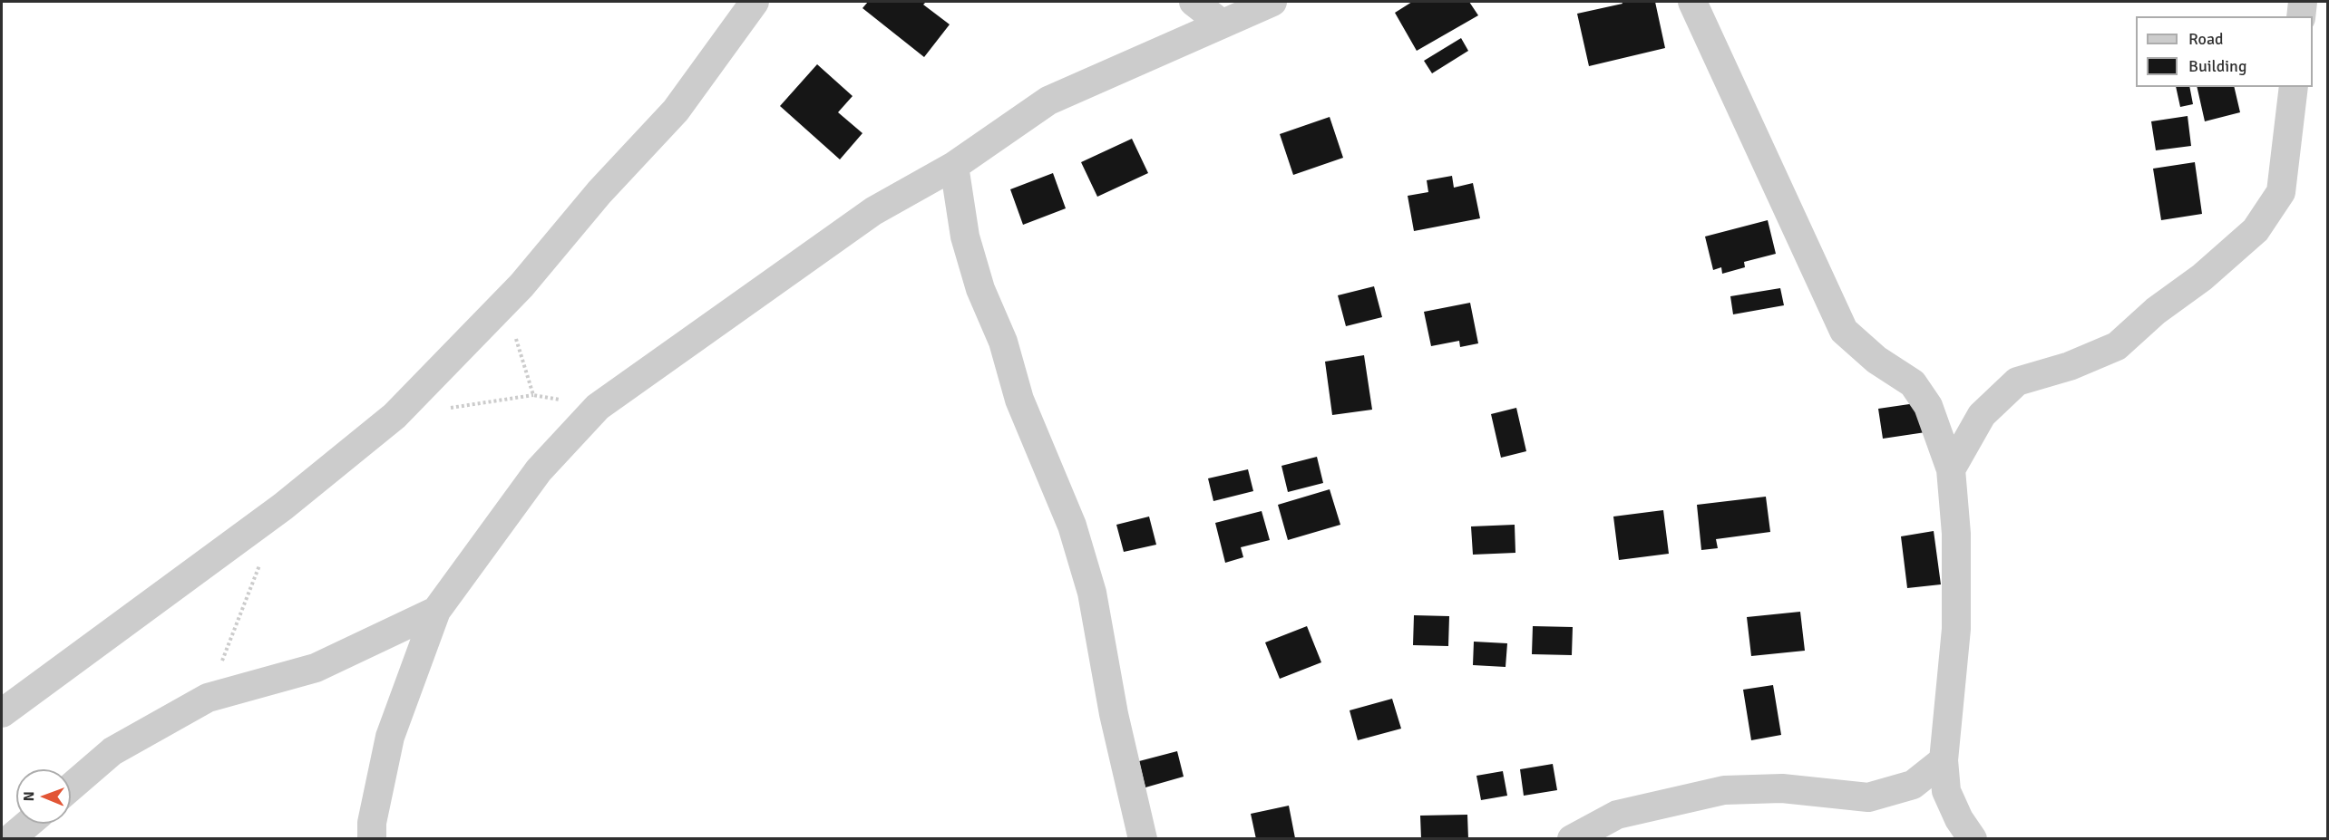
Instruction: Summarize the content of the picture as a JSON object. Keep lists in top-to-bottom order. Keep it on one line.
{"legend":["Road","Building"],"north":"left"}
